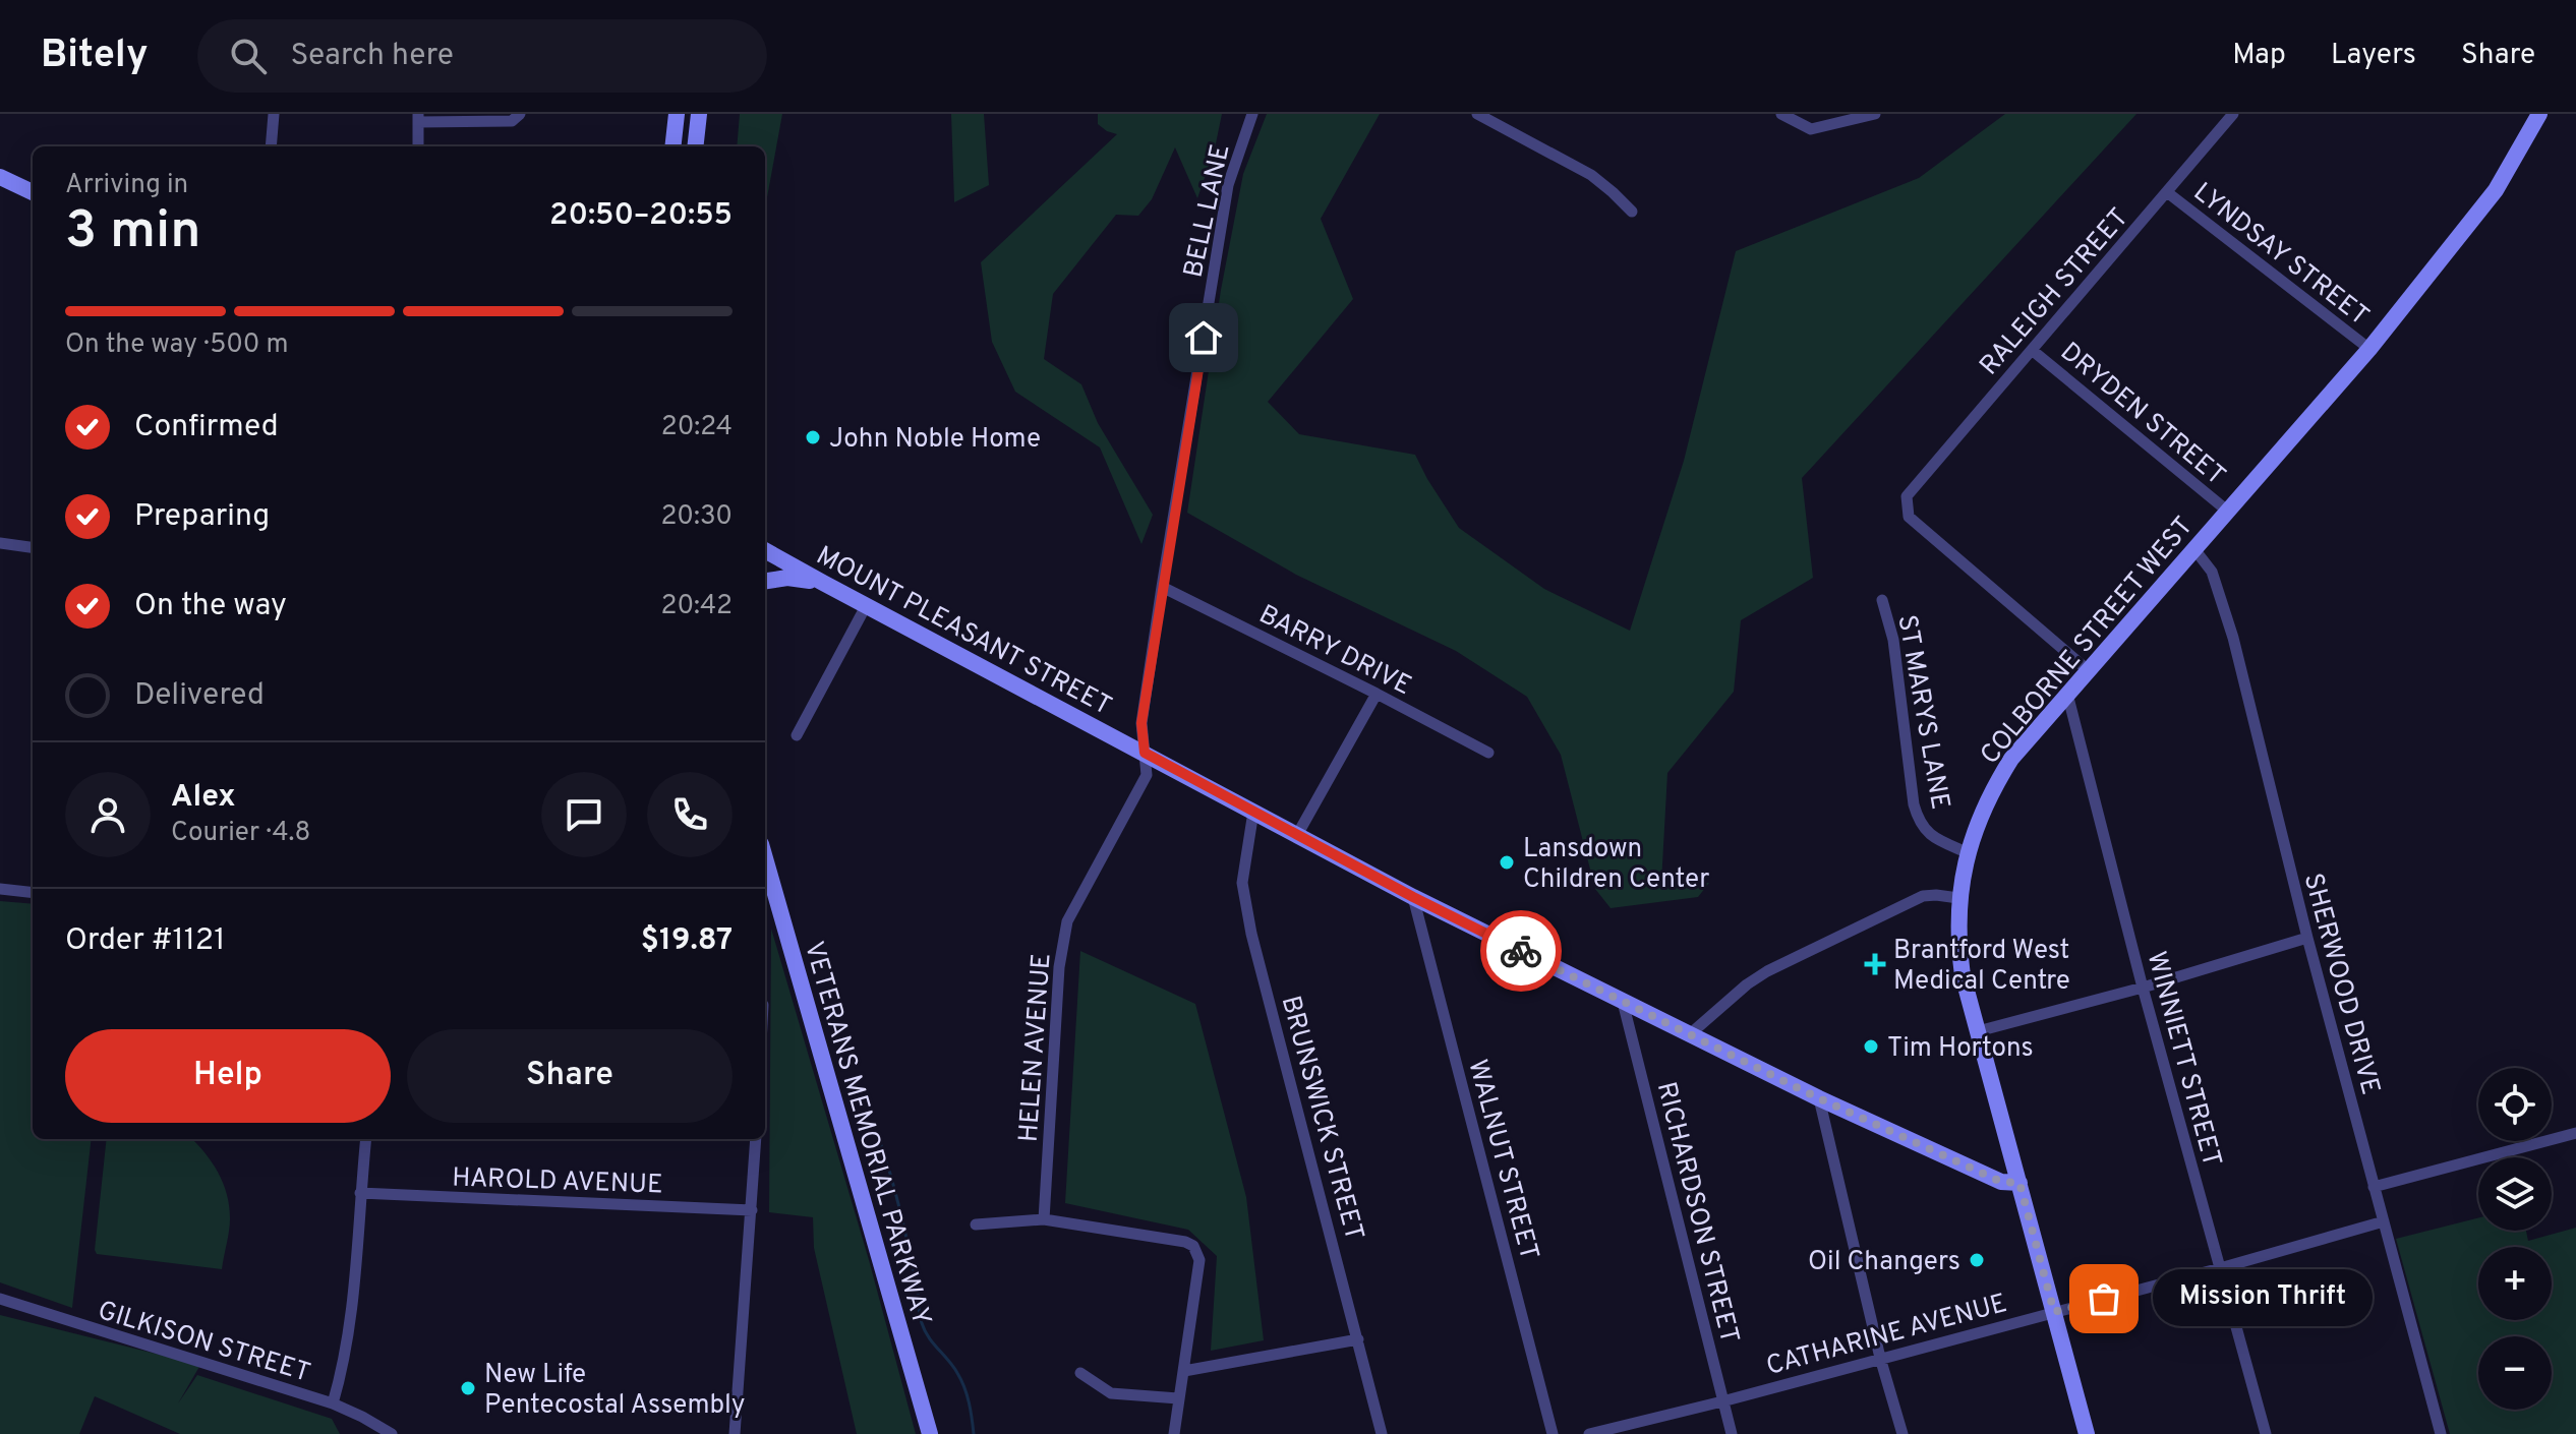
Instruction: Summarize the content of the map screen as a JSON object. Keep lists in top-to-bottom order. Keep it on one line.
{"streets":{"main road":["MOUNT PLEASANT STREET","COLBORNE STREET WEST","VETERANS MEMORIAL PARKWAY"],"street":["BELL LANE","LYNDSAY STREET","RALEIGH STREET","DRYDEN STREET","BARRY DRIVE","ST MARYS LANE","SHERWOOD DRIVE","HELEN AVENUE","WINNIETT STREET","BRUNSWICK STREET","WALNUT STREET","HAROLD AVENUE","RICHARDSON STREET","CATHARINE AVENUE","GILKISON STREET"]},"crossings":[["BELL LANE","MOUNT PLEASANT STREET"],["BELL LANE","BARRY DRIVE"],["BELL LANE","HELEN AVENUE"],["LYNDSAY STREET","RALEIGH STREET"],["LYNDSAY STREET","COLBORNE STREET WEST"],["RALEIGH STREET","DRYDEN STREET"],["RALEIGH STREET","COLBORNE STREET WEST"],["DRYDEN STREET","COLBORNE STREET WEST"],["MOUNT PLEASANT STREET","COLBORNE STREET WEST"],["MOUNT PLEASANT STREET","HELEN AVENUE"],["MOUNT PLEASANT STREET","BRUNSWICK STREET"],["MOUNT PLEASANT STREET","WALNUT STREET"],["MOUNT PLEASANT STREET","RICHARDSON STREET"],["COLBORNE STREET WEST","ST MARYS LANE"],["COLBORNE STREET WEST","SHERWOOD DRIVE"],["COLBORNE STREET WEST","WINNIETT STREET"],["COLBORNE STREET WEST","CATHARINE AVENUE"],["SHERWOOD DRIVE","CATHARINE AVENUE"],["WINNIETT STREET","CATHARINE AVENUE"],["RICHARDSON STREET","CATHARINE AVENUE"]],"places":{"other":["John Noble Home","Lansdown Children Center","Tim Hortons","Oil Changers","Mission Thrift","New Life Pentecostal Assembly"],"health":["Brantford West Medical Centre"]},"page":{"header":"Bitely","search":"Search here","nav":["Map","Layers","Share"],"heading":["3 min","Arriving in","20:50–20:55"],"panel":["Alex","Courier · 4.8","Order #1121","$19.87"],"bar":"On the way · 500 m","list":[["Confirmed","20:24"],["Preparing","20:30"],["On the way","20:42"],"Delivered"],"buttons":["Help","Share"],"map_buttons":["+","−"],"bubble":"Mission Thrift"}}
